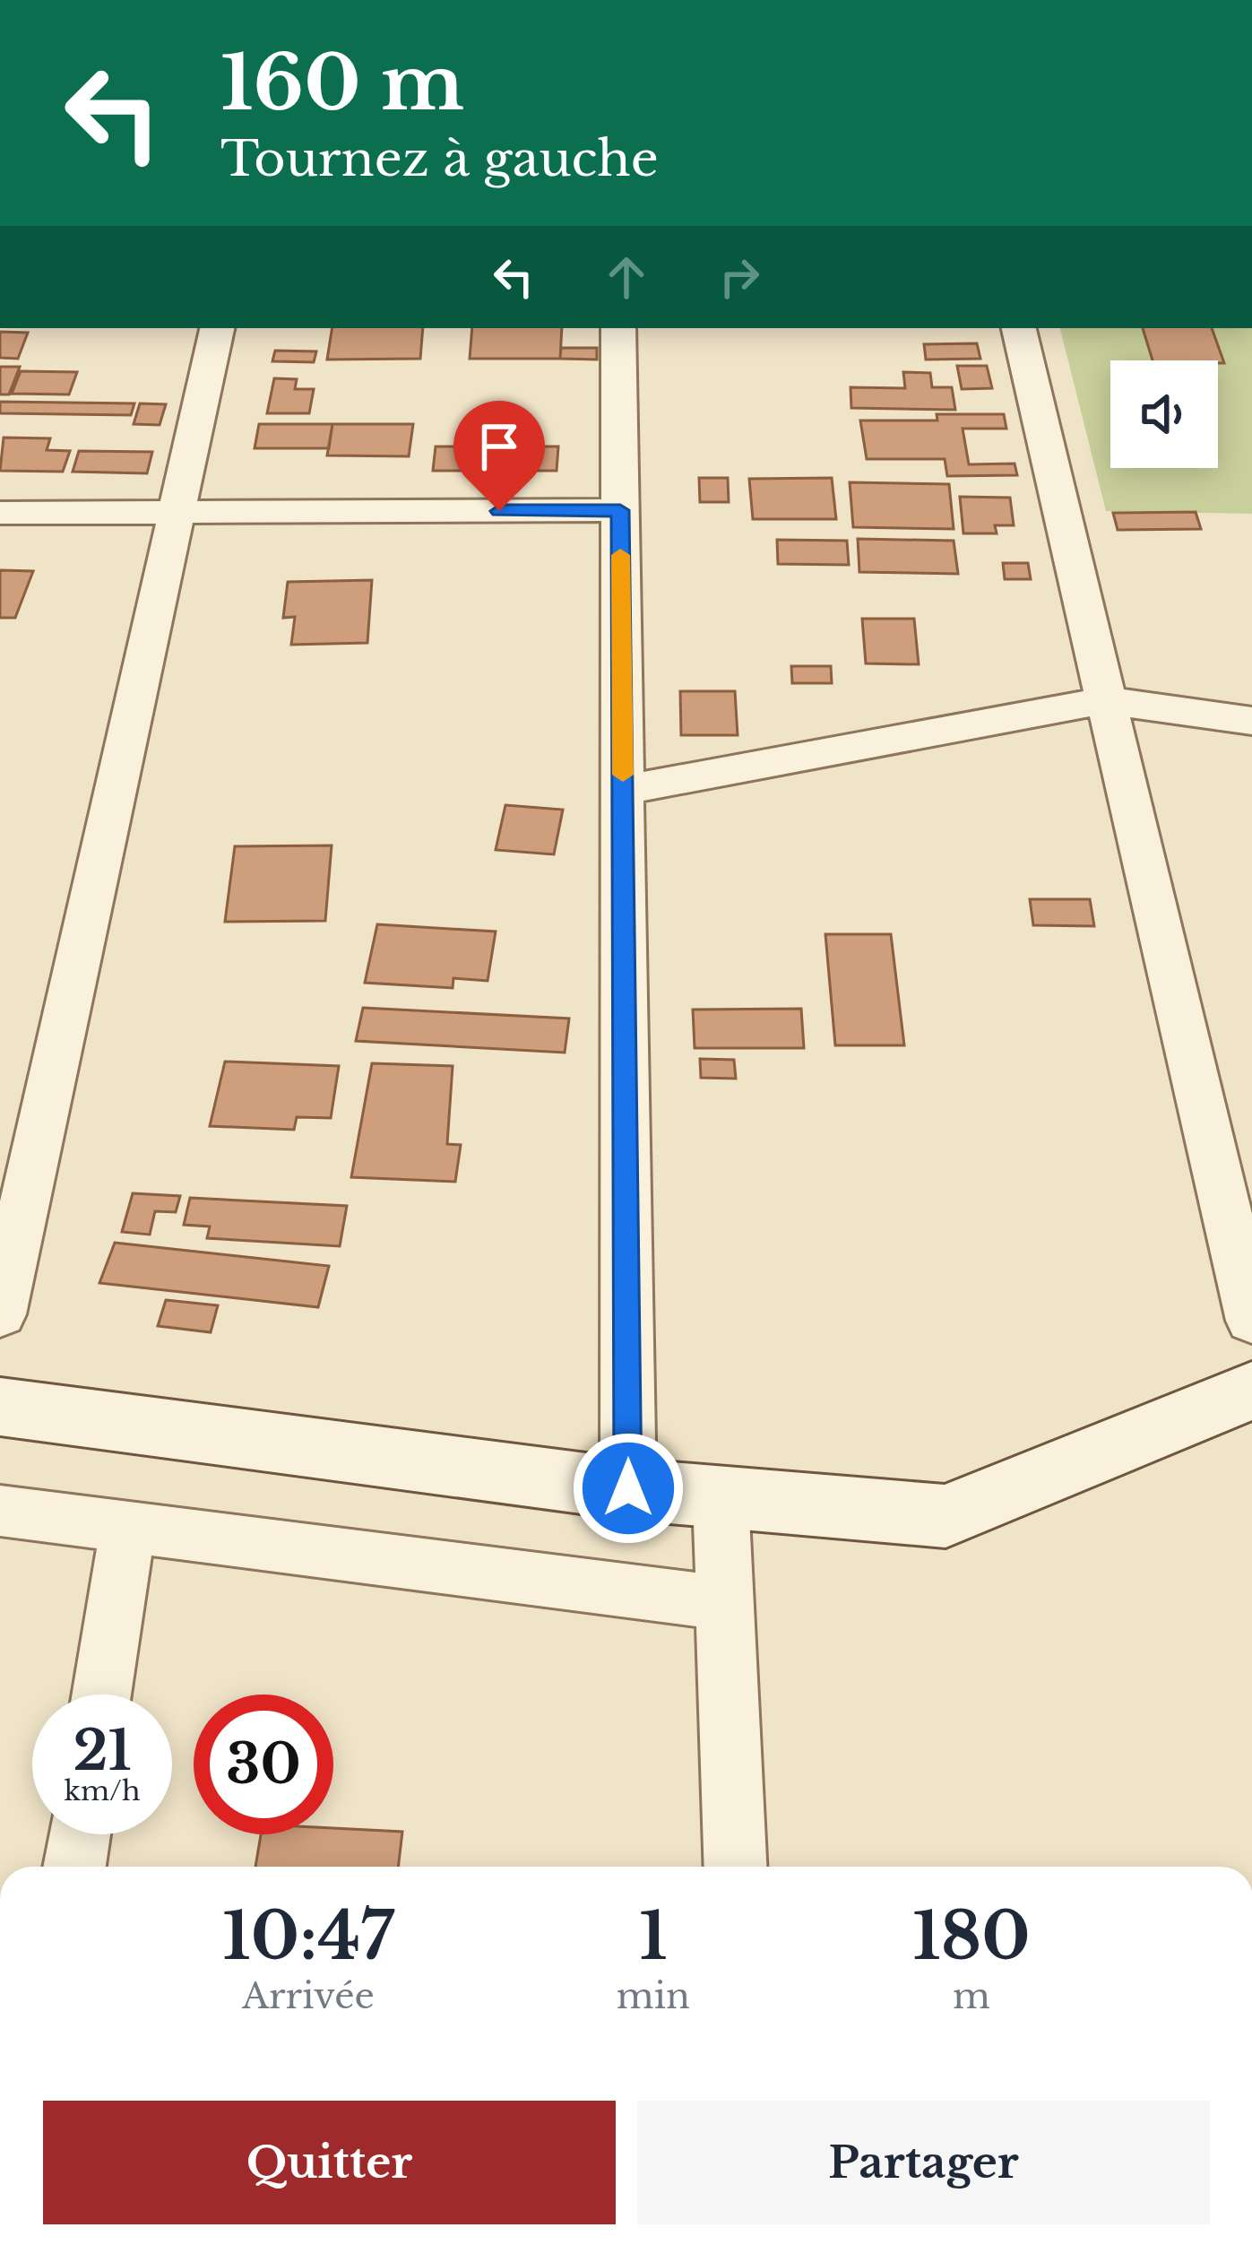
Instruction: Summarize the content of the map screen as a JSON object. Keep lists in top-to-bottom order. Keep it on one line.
{"page":{"turn":["160 m","Tournez à gauche"],"speed":"21 km/h","limit":"30","eta":["10:47","Arrivée","1","min","180","m"],"buttons":["Quitter","Partager"]}}
